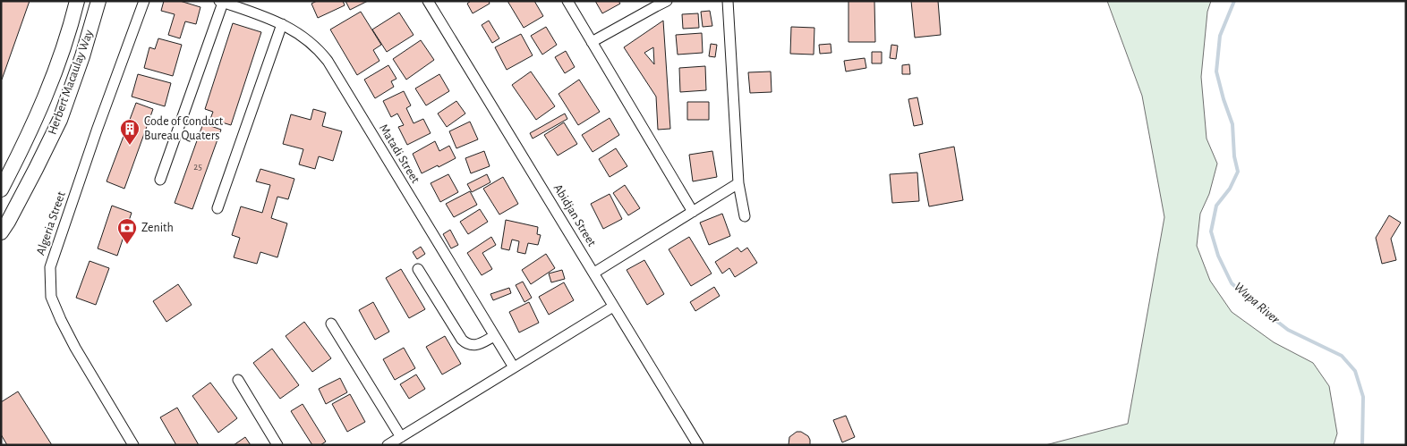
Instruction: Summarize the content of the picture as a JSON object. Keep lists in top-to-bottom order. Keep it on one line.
{"streets":{"main road":["Herbert Macaulay Way"],"street":["Matadi Street","Abidjan Street","Algeria Street"]},"water":["Wupa River"],"places":{"building":["Code of Conduct Bureau Quaters"],"bank":["Zenith"]},"house_numbers":["25"]}
